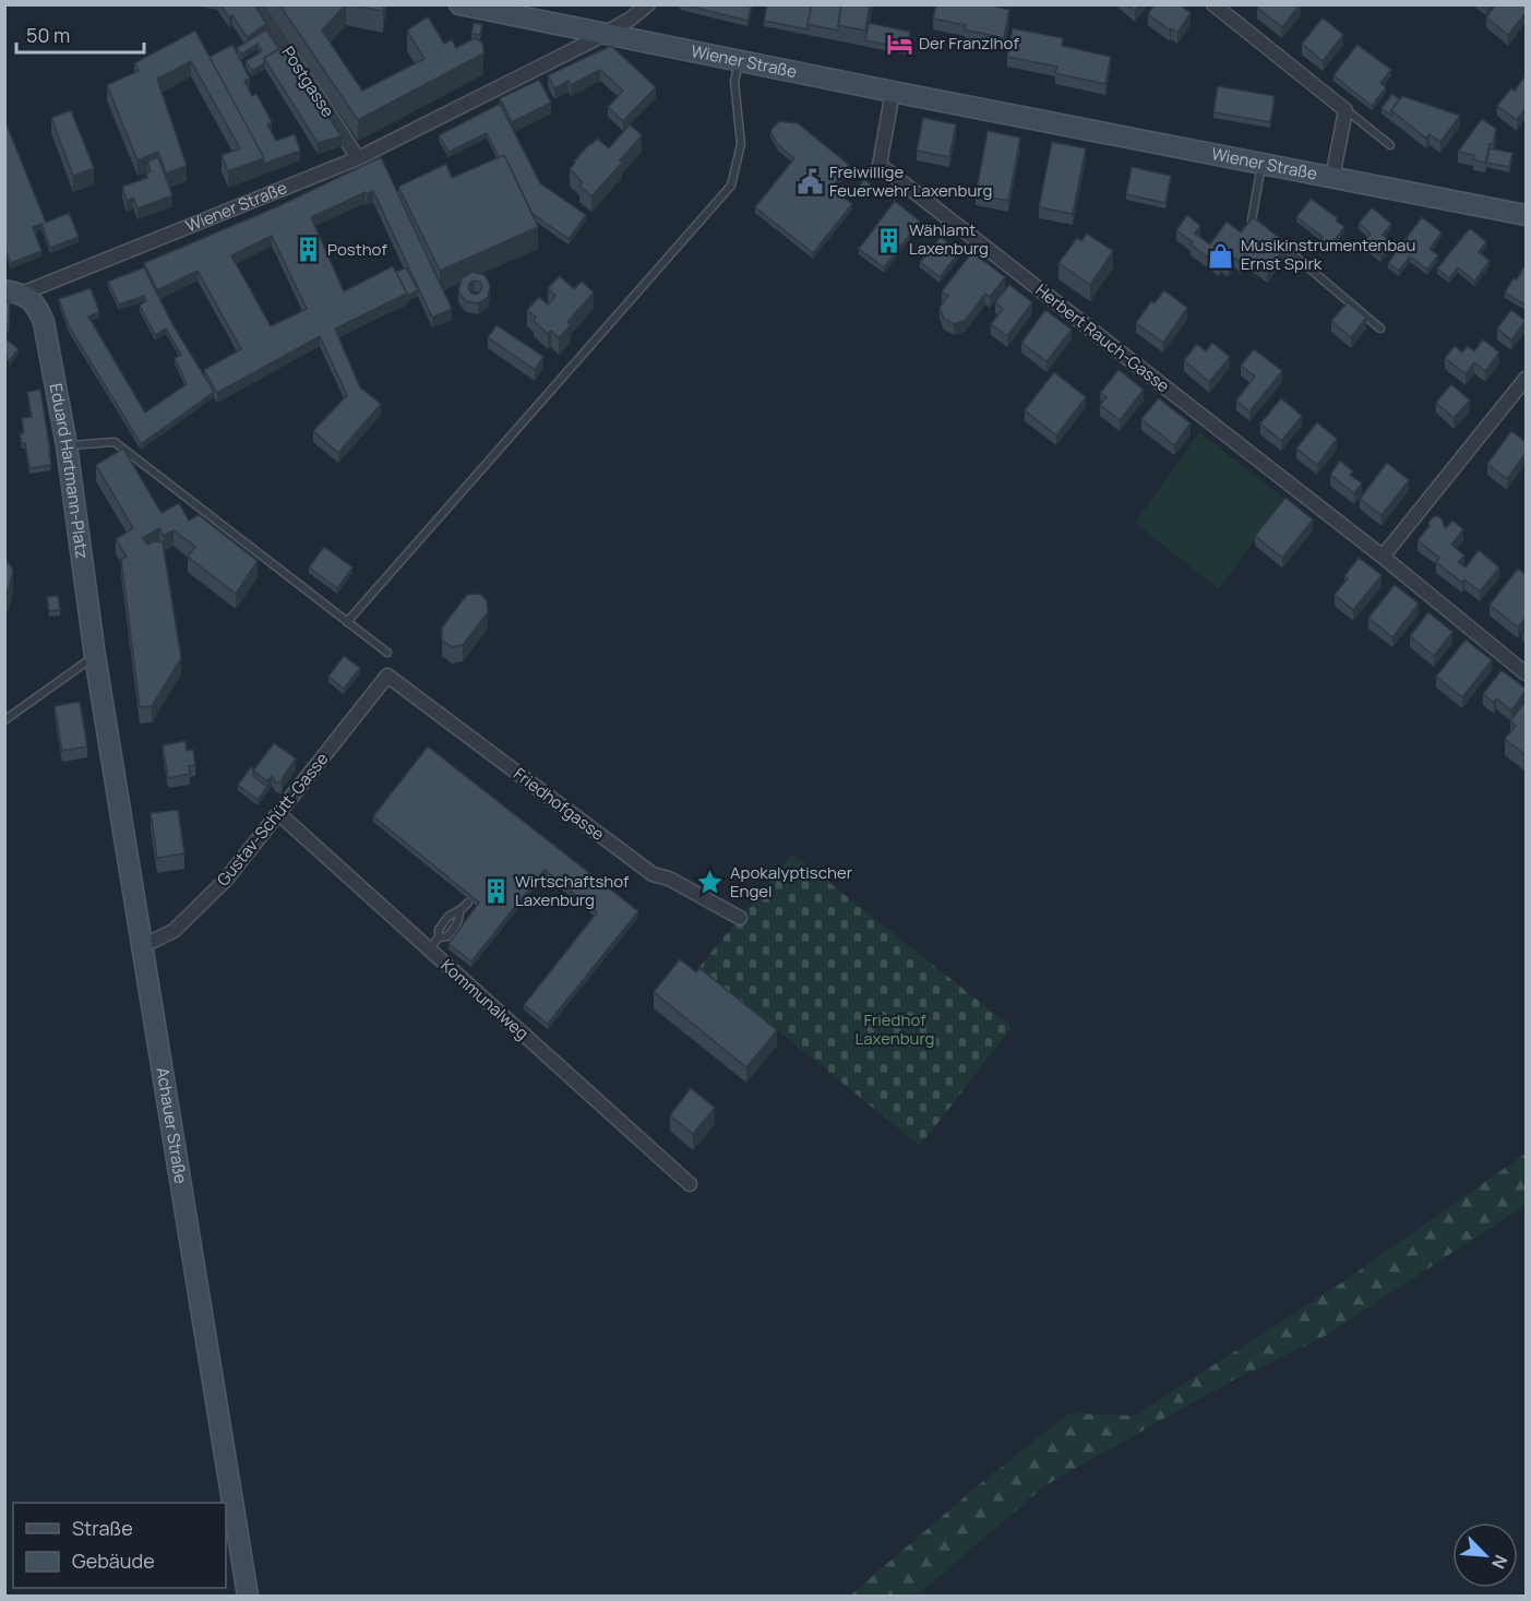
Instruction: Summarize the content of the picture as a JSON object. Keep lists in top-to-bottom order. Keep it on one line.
{"streets":{"street":["Wiener Straße","Postgasse","Herbert Rauch-Gasse","Eduard Hartmann-Platz","Friedhofgasse","Gustav-Schütt-Gasse","Kommunalweg","Achauer Straße"]},"crossings":[["Wiener Straße","Postgasse"],["Wiener Straße","Herbert Rauch-Gasse"],["Wiener Straße","Eduard Hartmann-Platz"],["Eduard Hartmann-Platz","Achauer Straße"],["Friedhofgasse","Gustav-Schütt-Gasse"],["Gustav-Schütt-Gasse","Kommunalweg"],["Gustav-Schütt-Gasse","Achauer Straße"]],"parks":["Friedhof Laxenburg"],"places":{"hotel":["Der Franzlhof"],"public building":["Freiwillige Feuerwehr Laxenburg"],"building":["Wählamt Laxenburg","Posthof","Wirtschaftshof Laxenburg"],"shop":["Musikinstrumentenbau Ernst Spirk"],"place":["Apokalyptischer Engel"]},"legend":["Straße","Gebäude"],"scale_bar":"50 m","north":"bottom right"}
